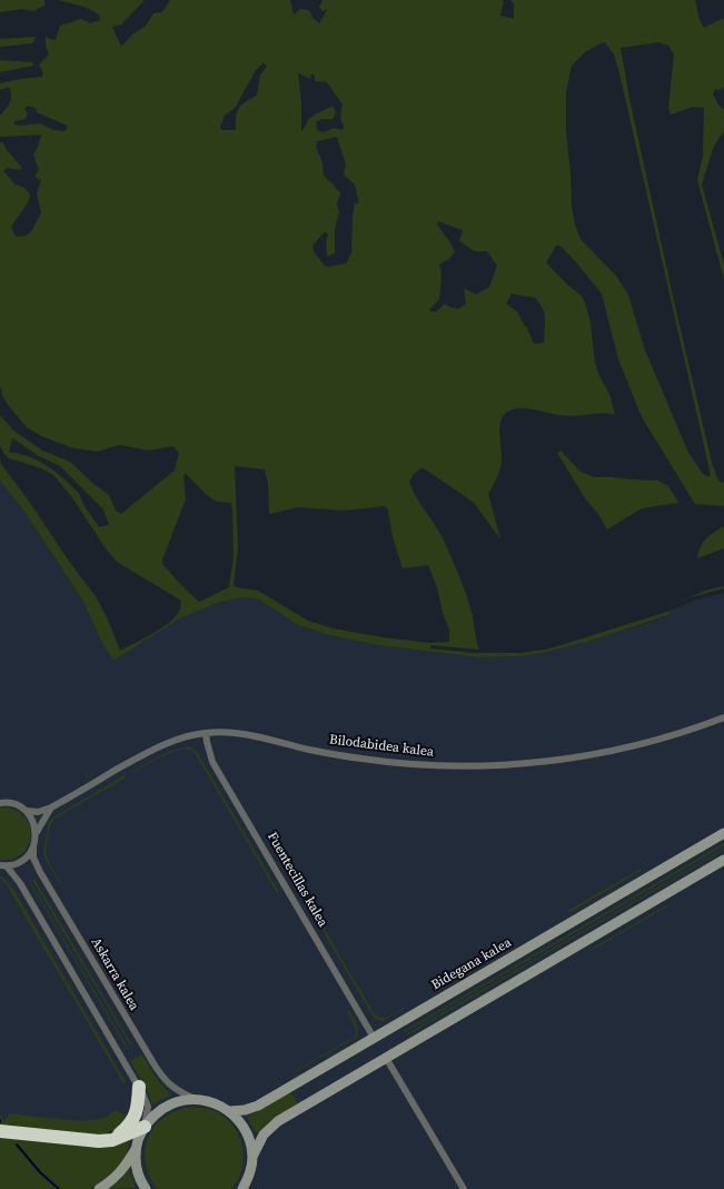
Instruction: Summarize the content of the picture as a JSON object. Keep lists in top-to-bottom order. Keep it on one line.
{"streets":{"street":["Bilodabidea kalea","Fuentecillas kalea","Bidegana kalea","Askarra kalea"]},"crossings":[["Bilodabidea kalea","Fuentecillas kalea"],["Fuentecillas kalea","Bidegana kalea"]]}
